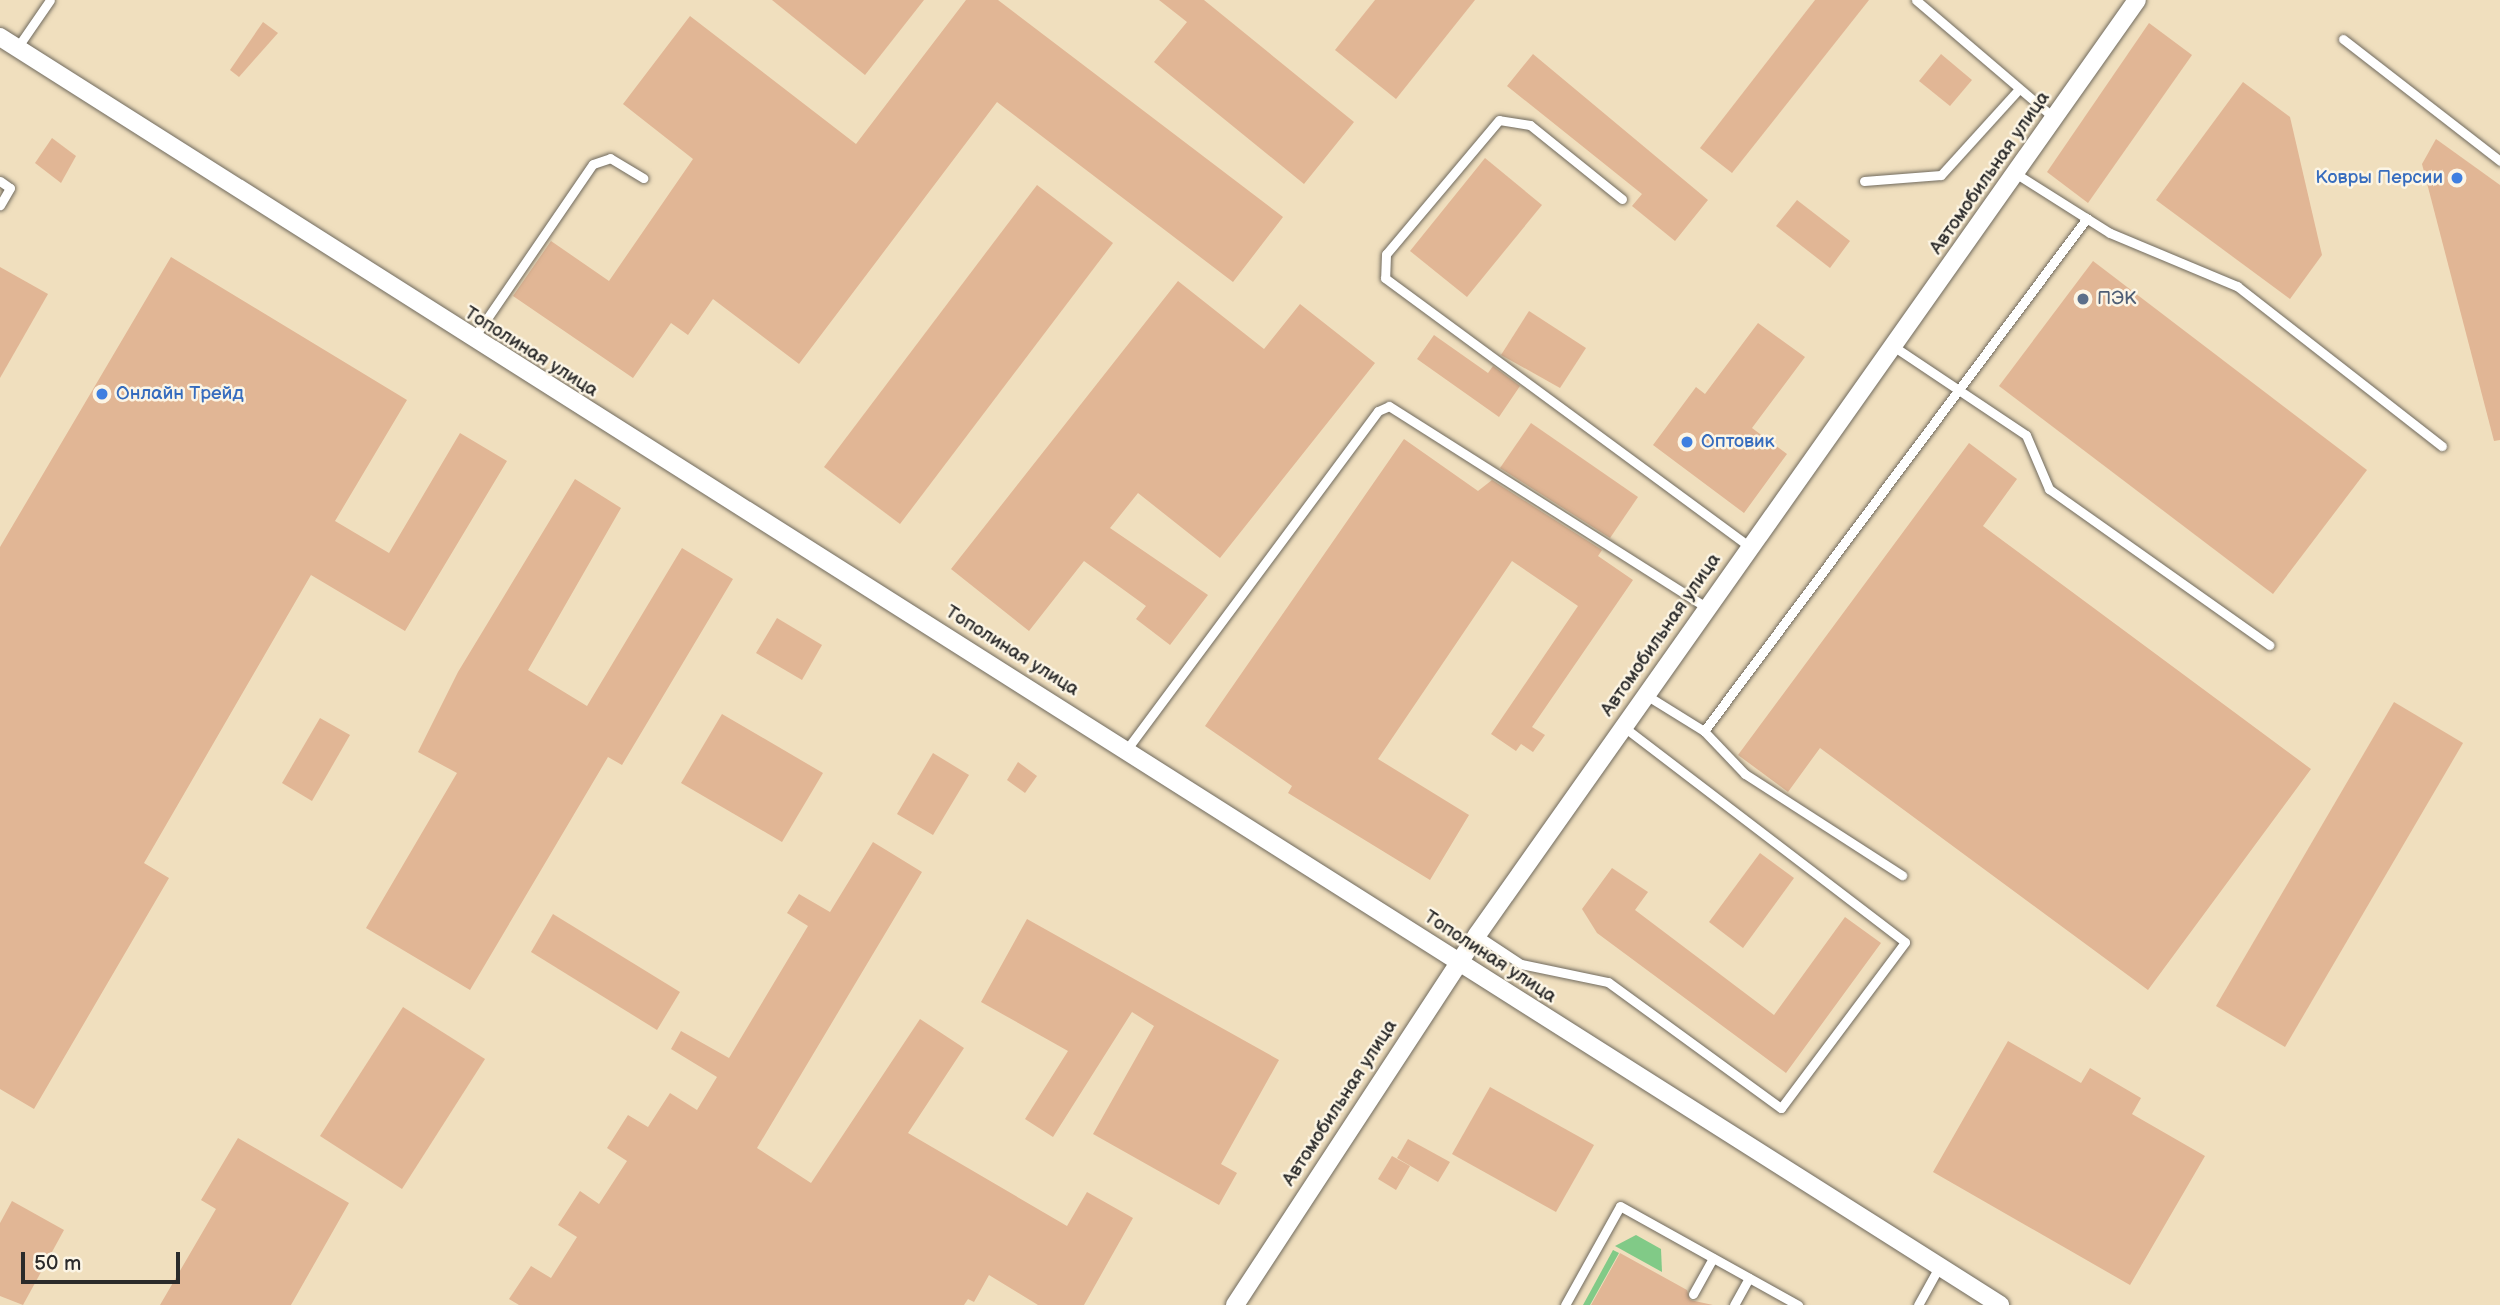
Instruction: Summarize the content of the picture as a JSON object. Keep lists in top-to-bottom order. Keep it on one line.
{"streets":{"street":["Автомобильная улица","Тополиная улица"]},"crossings":[["Автомобильная улица","Тополиная улица"]],"places":["Ковры Персии","ПЭК","Онлайн Трейд","Оптовик"],"scale_bar":"50 m"}
